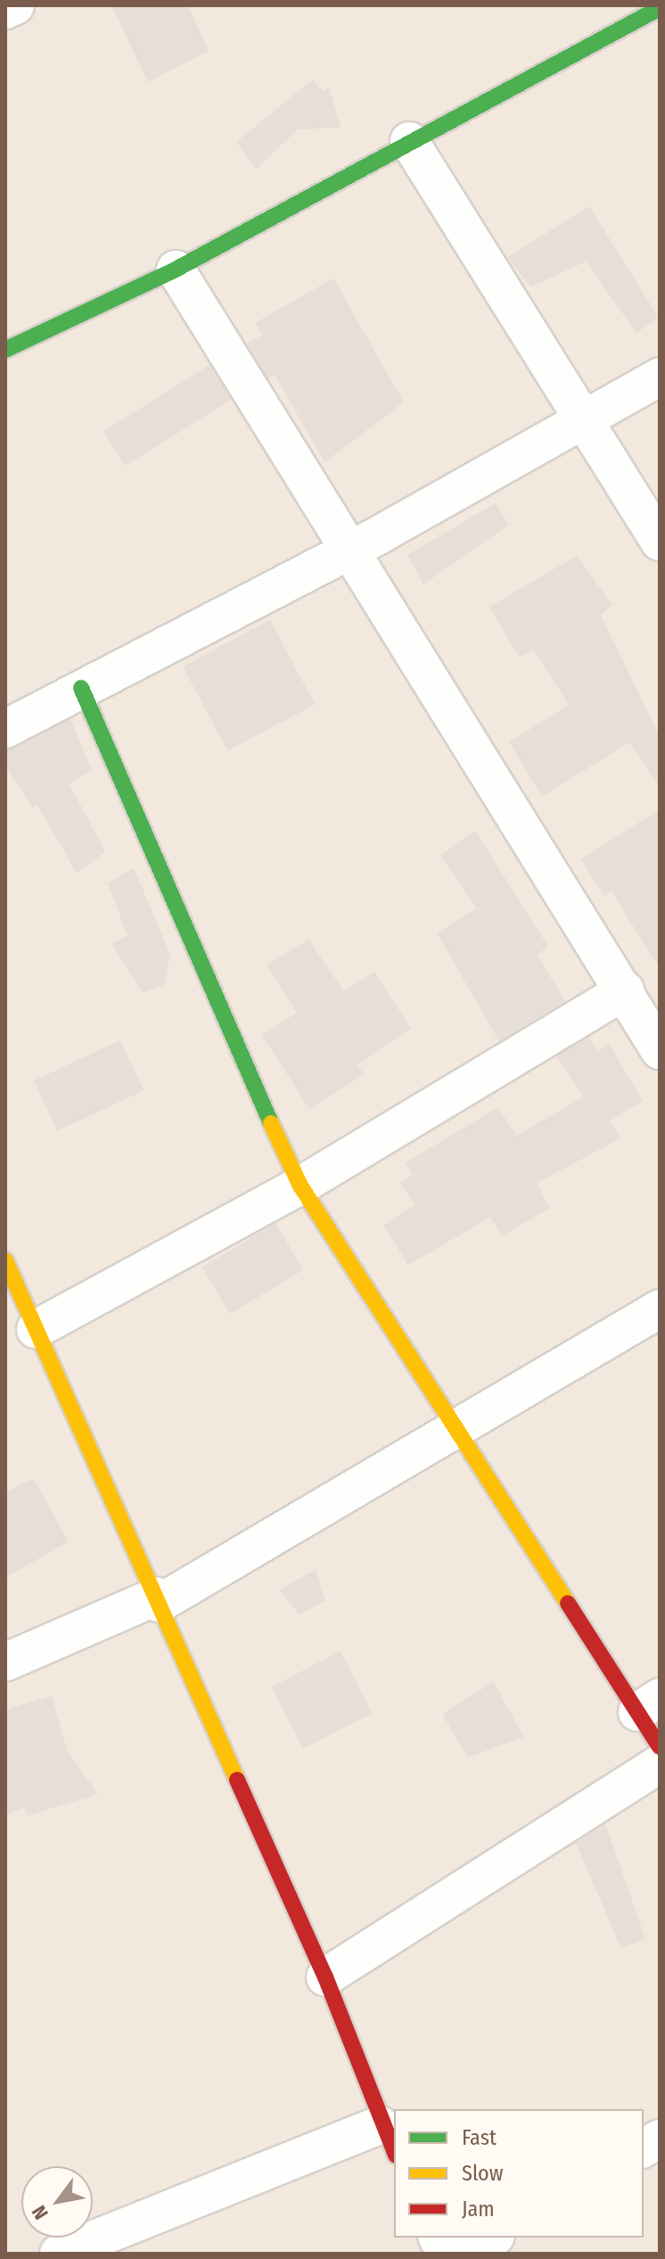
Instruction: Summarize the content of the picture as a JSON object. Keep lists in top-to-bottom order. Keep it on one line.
{"legend":["Fast","Slow","Jam"],"north":"bottom left"}
